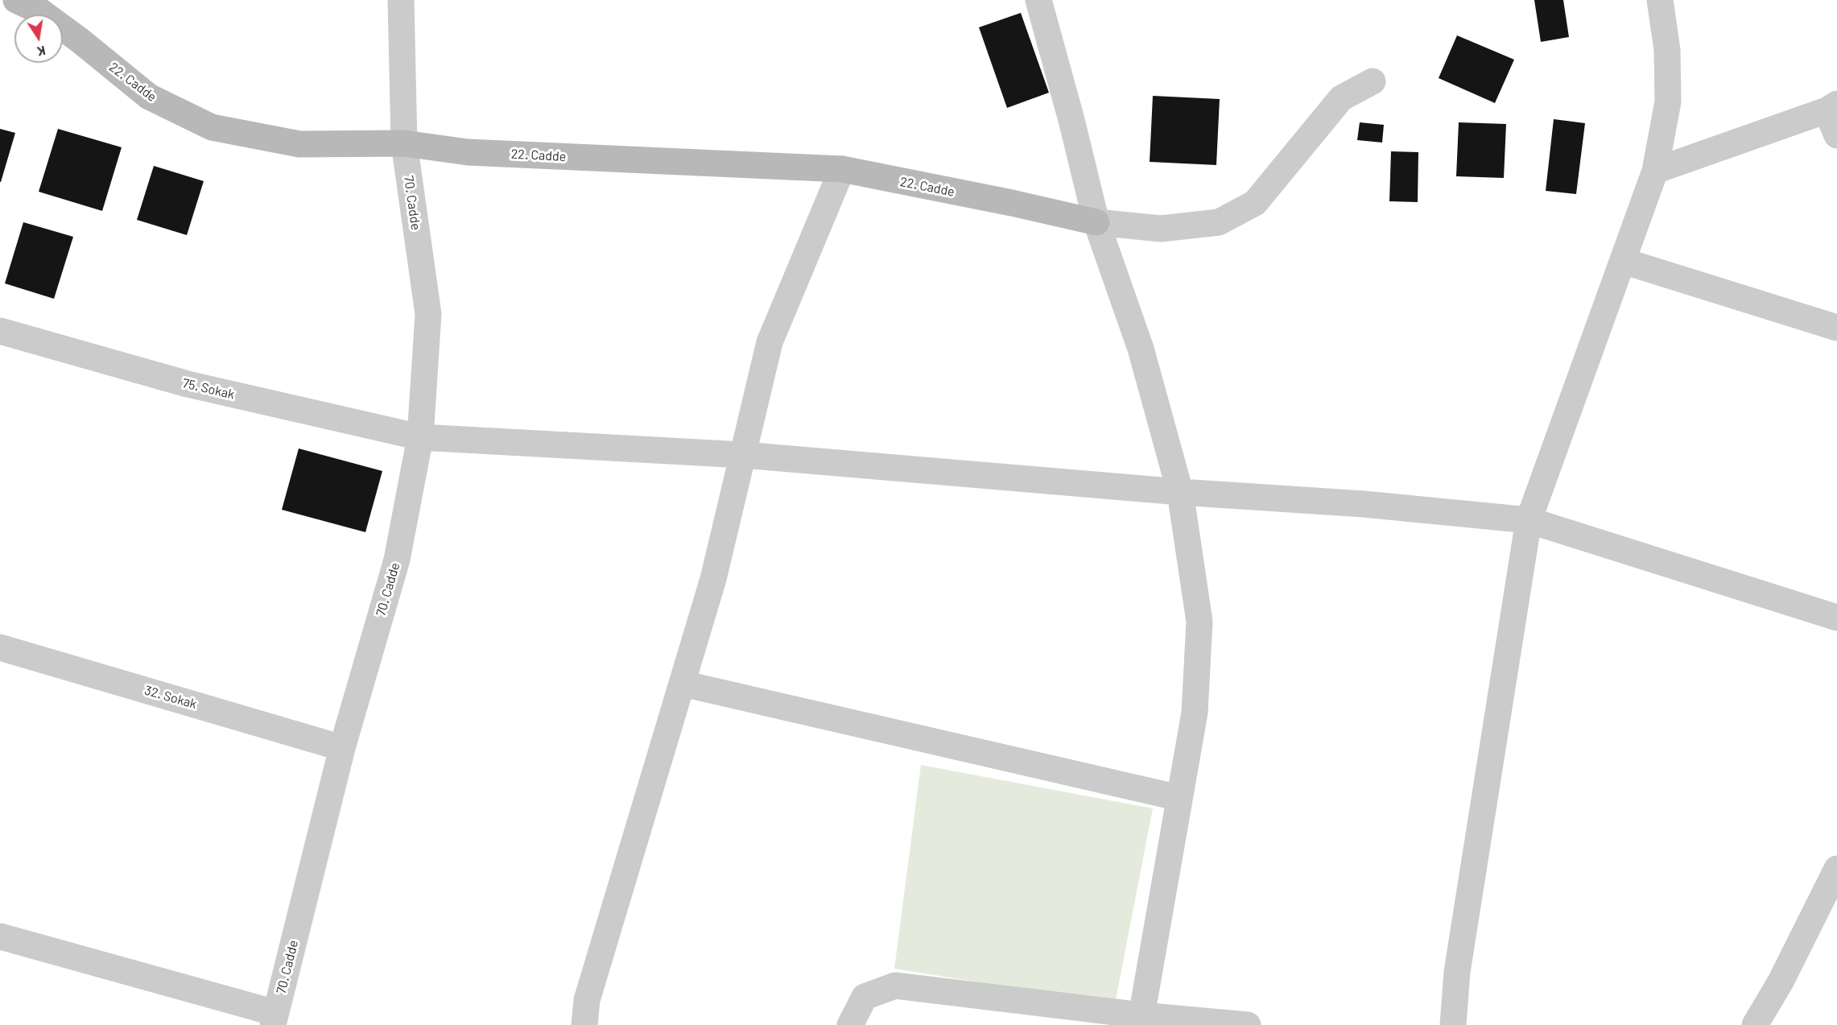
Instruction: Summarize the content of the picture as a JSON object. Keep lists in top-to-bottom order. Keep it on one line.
{"streets":{"street":["22. Cadde","70. Cadde","75. Sokak","32. Sokak"]},"crossings":[["22. Cadde","70. Cadde"],["70. Cadde","75. Sokak"],["70. Cadde","32. Sokak"]],"north":"bottom"}
